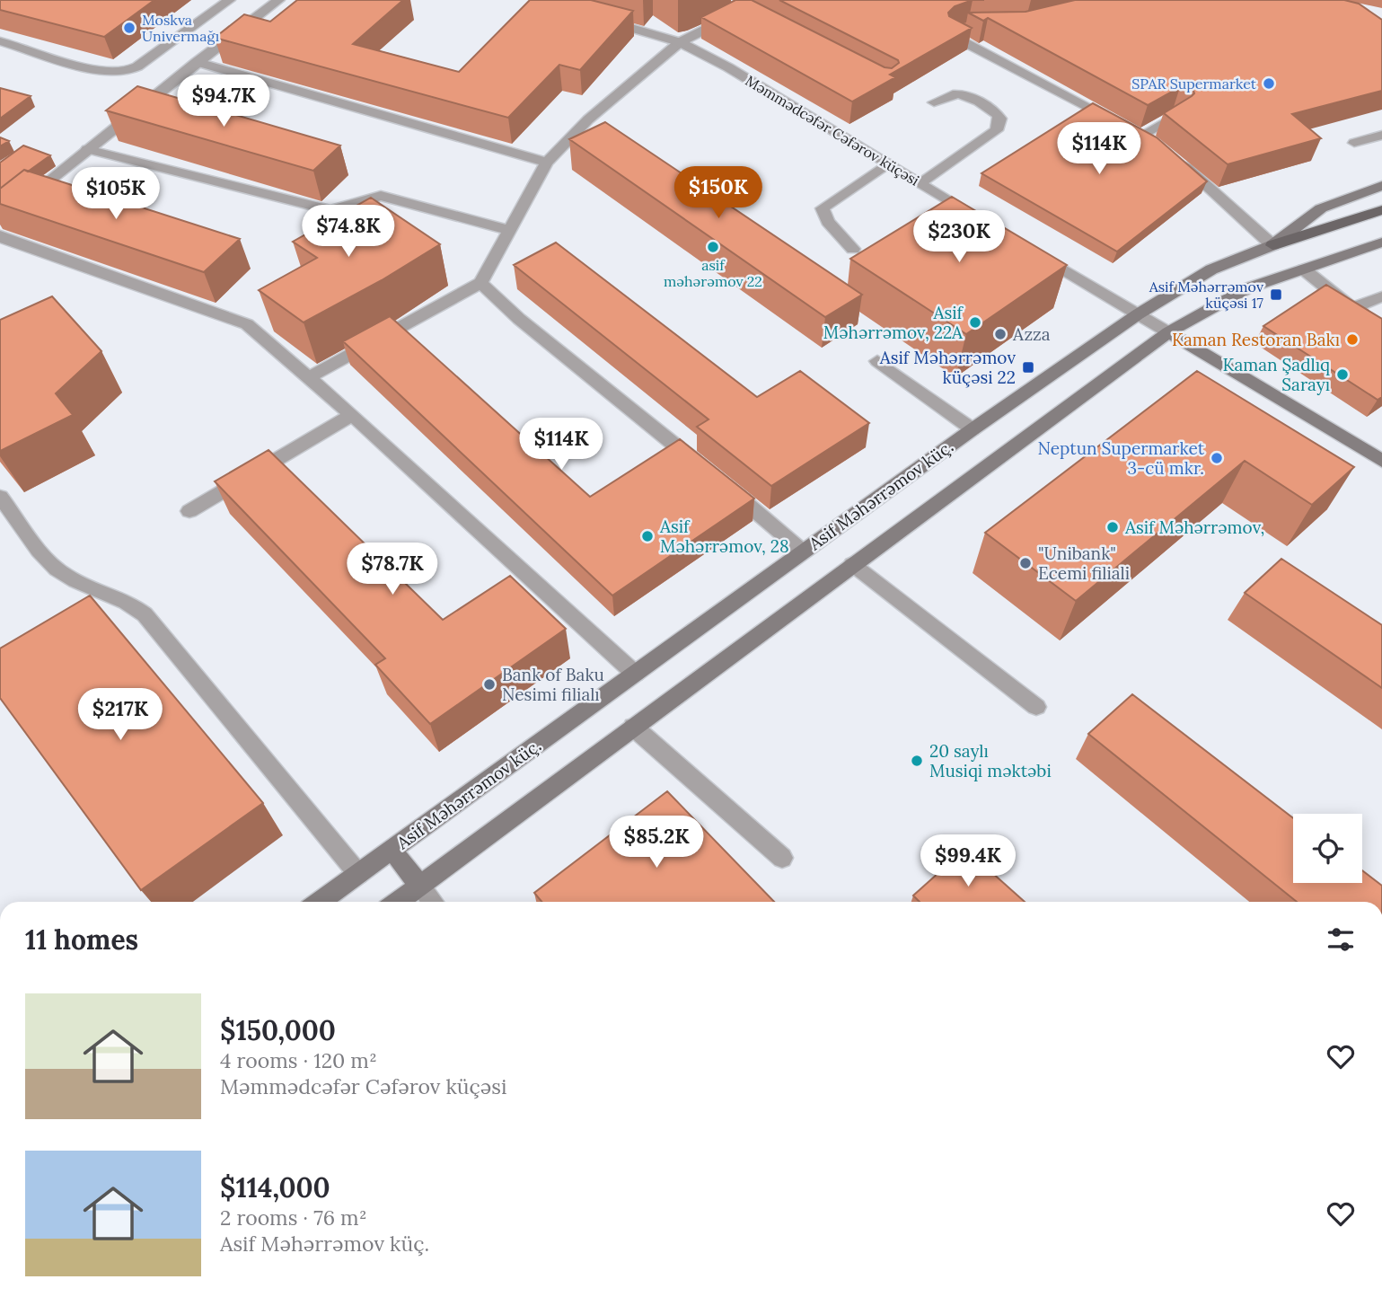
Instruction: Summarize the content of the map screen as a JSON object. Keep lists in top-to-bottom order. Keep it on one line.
{"streets":{"main road":["Asif Məhərrəmov küç."],"street":["Məmmədcəfər Cəfərov küçəsi"]},"places":{"other":["Moskva Univermağı","SPAR Supermarket","asif məhərəmov 22","Asif Məhərrəmov, 22A","Azza","Kaman Restoran Bakı","Kaman Şadlıq Sarayı","Neptun Supermarket 3-cü mkr.","Asif Məhərrəmov,","Asif Məhərrəmov, 28","\"Unibank\" Ecemi filiali","Bank of Baku Nesimi filialı","20 saylı Musiqi məktəbi"],"transit":["Asif Məhərrəmov küçəsi 17","Asif Məhərrəmov küçəsi 22"]},"page":{"price":["$94.7K","$114K","$150K","$105K","$74.8K","$230K","$114K","$78.7K","$217K","$85.2K","$99.4K"],"heading":"11 homes","list":[{"name":"$150,000","note":"4 rooms · 120 m² · Məmmədcəfər Cəfərov küçəsi"},{"name":"$114,000","note":"2 rooms · 76 m² · Asif Məhərrəmov küç."}]}}
